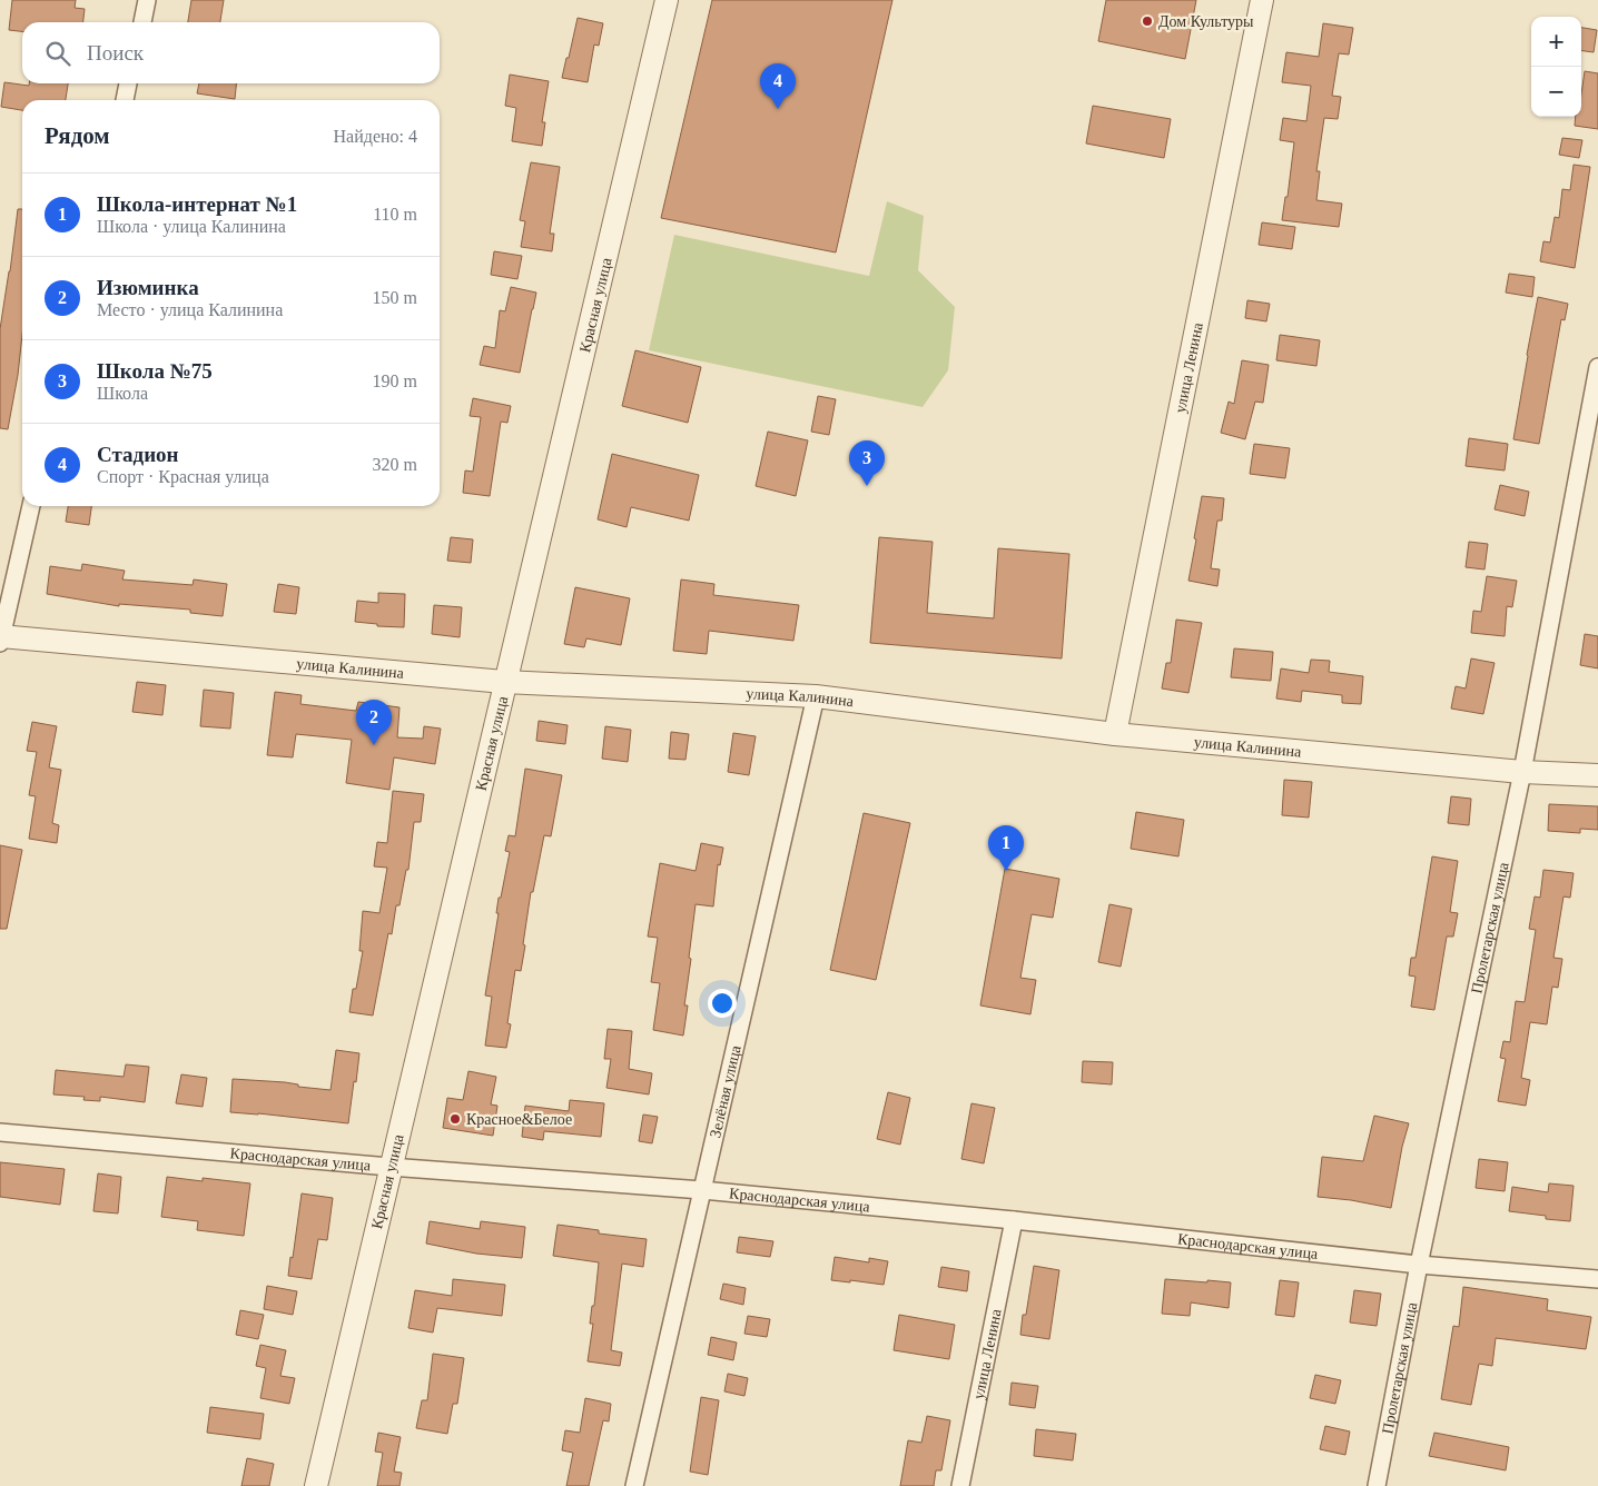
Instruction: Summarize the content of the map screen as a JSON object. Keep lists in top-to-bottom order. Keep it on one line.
{"streets":{"street":["Красная улица","улица Ленина","улица Калинина","Пролетарская улица","Зелёная улица","Краснодарская улица"]},"crossings":[["Красная улица","улица Калинина"],["Красная улица","Краснодарская улица"],["улица Ленина","улица Калинина"],["улица Ленина","Краснодарская улица"],["улица Калинина","Пролетарская улица"],["улица Калинина","Зелёная улица"],["Пролетарская улица","Краснодарская улица"],["Зелёная улица","Краснодарская улица"]],"places":["Дом Культуры","Красное&Белое"],"page":{"map_buttons":["+","−"],"search":"Поиск","pins":["4","3","2","1"],"heading":["Рядом","Найдено: 4"],"list":[{"mark":"1","name":"Школа-интернат №1","note":"Школа · улица Калинина","value":"110 m"},{"mark":"2","name":"Изюминка","note":"Место · улица Калинина","value":"150 m"},{"mark":"3","name":"Школа №75","note":"Школа","value":"190 m"},{"mark":"4","name":"Стадион","note":"Спорт · Красная улица","value":"320 m"}]}}
